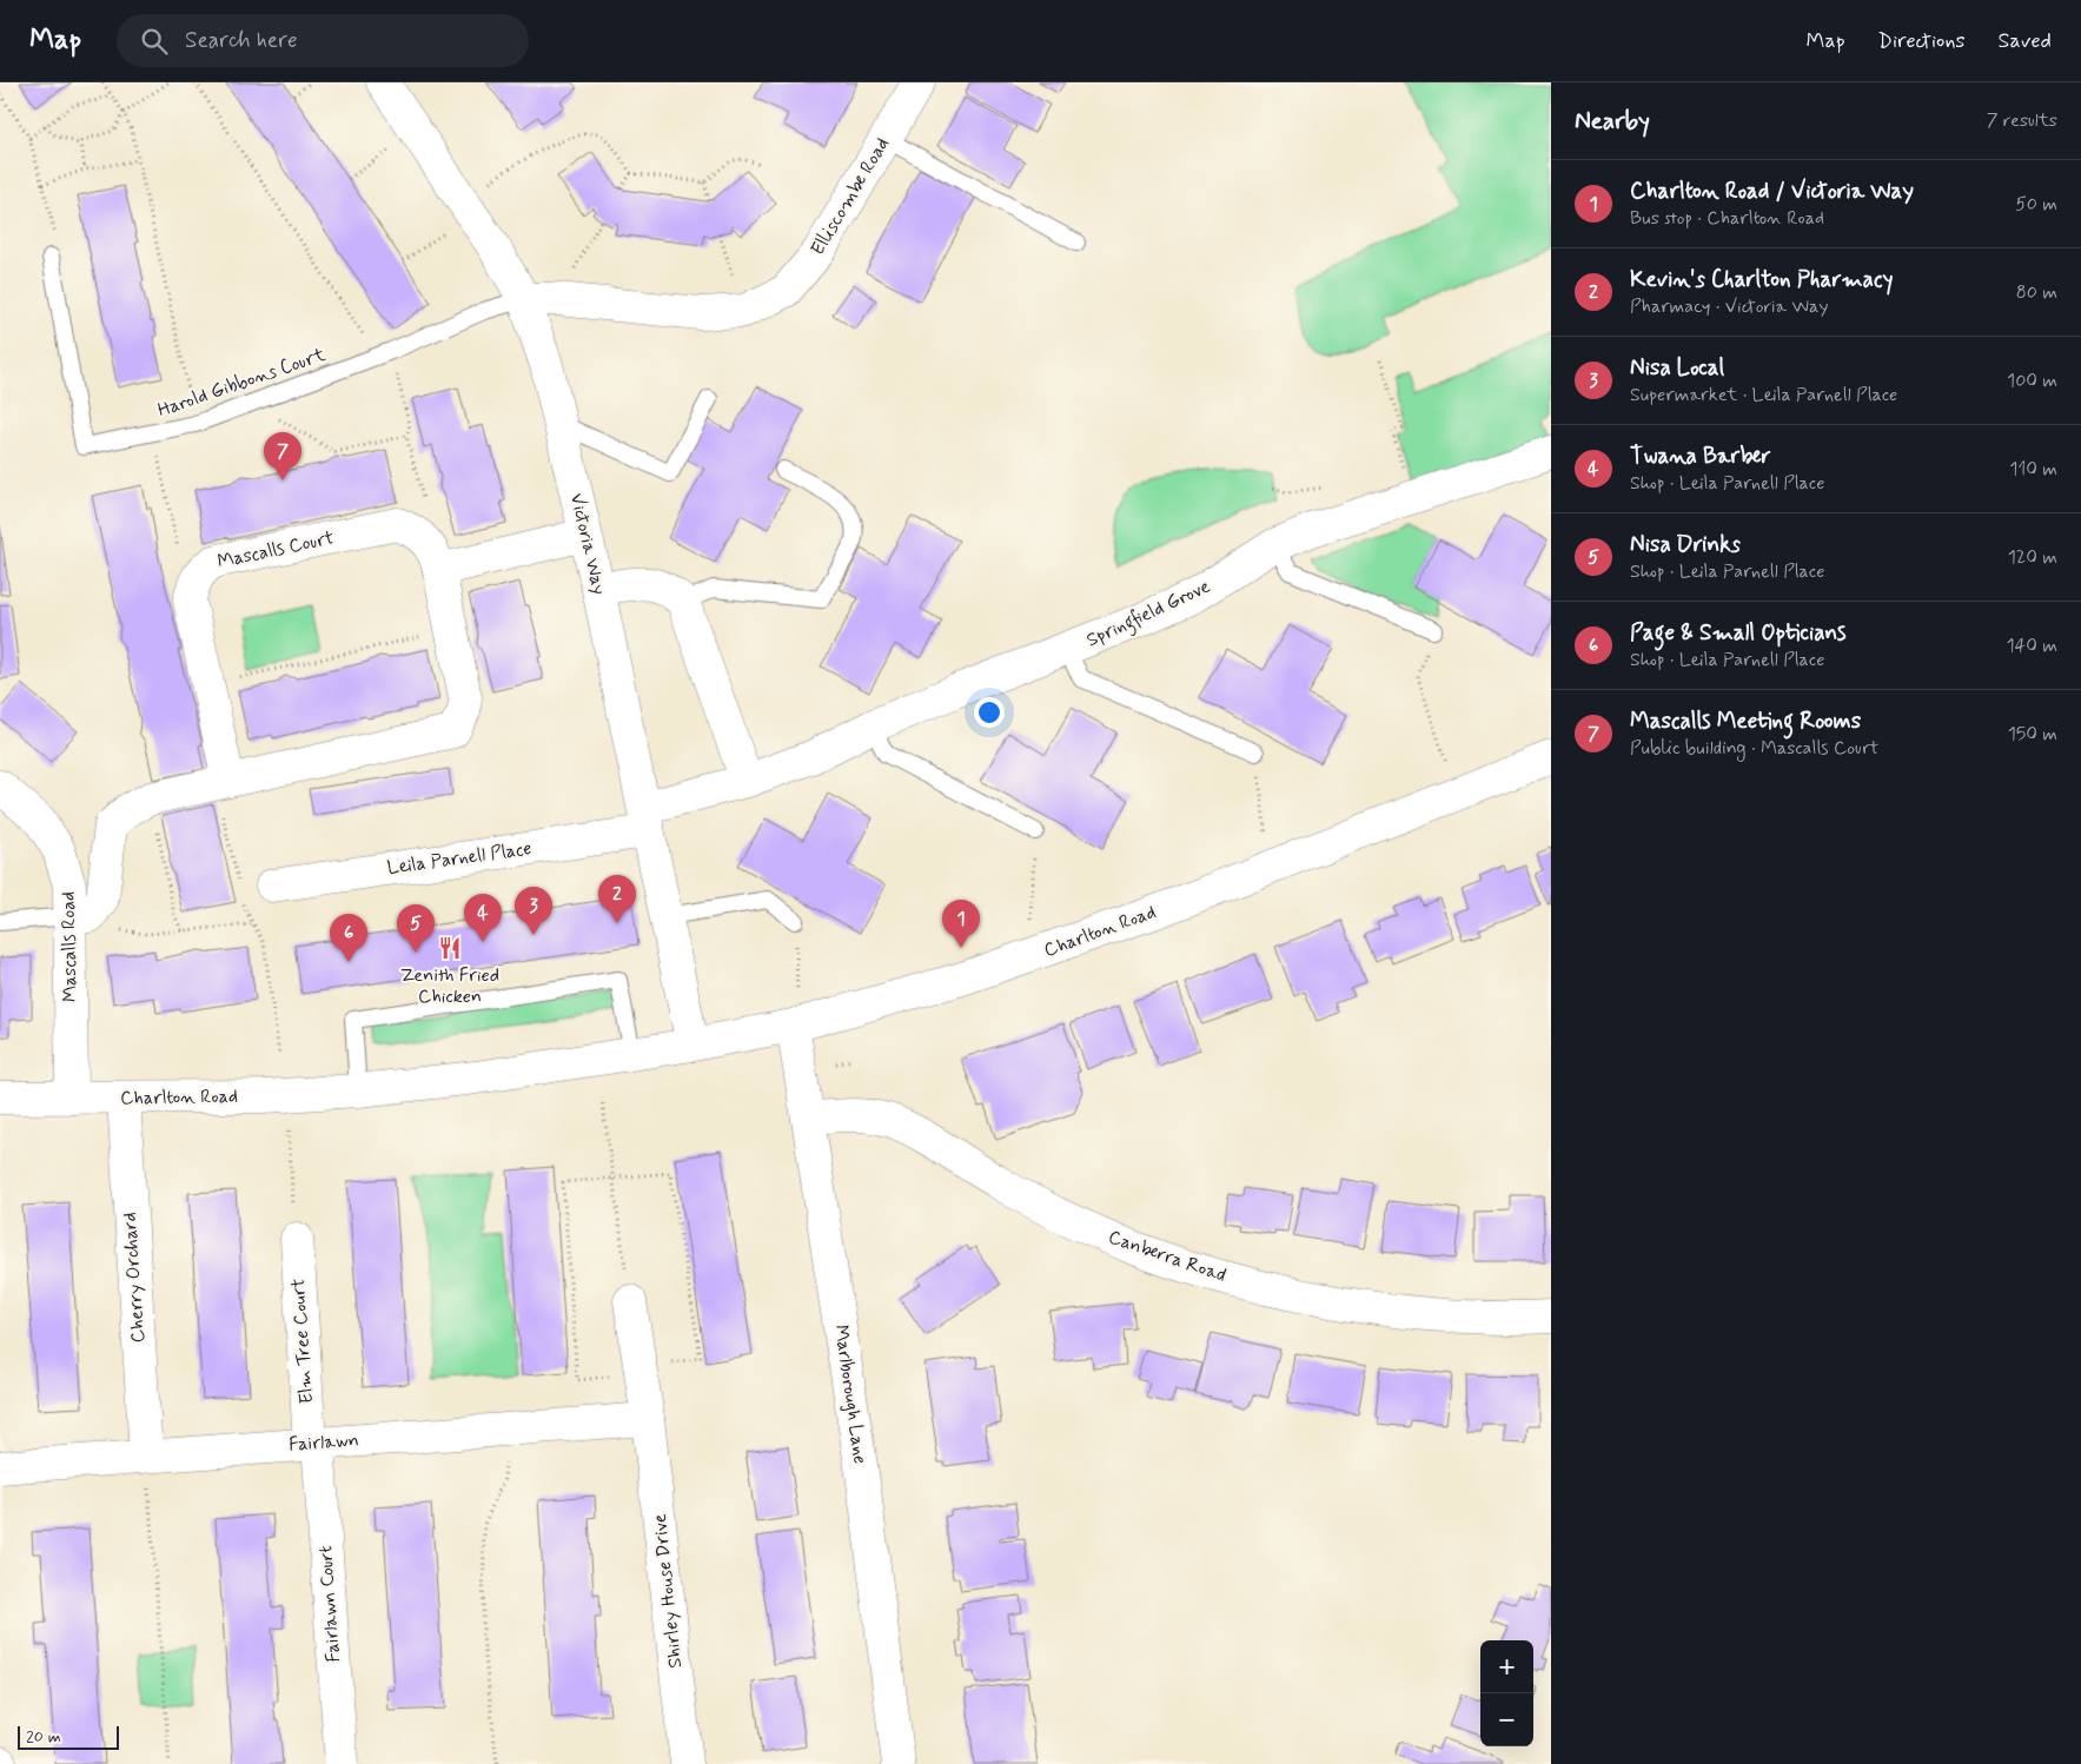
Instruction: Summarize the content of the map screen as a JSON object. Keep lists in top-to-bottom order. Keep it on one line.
{"streets":{"street":["Elliscombe Road","Victoria Way","Mascalls Court","Springfield Grove","Leila Parnell Place","Charlton Road","Mascalls Road","Canberra Road","Cherry Orchard","Elm Tree Court","Marlborough Lane","Fairlawn","Shirley House Drive","Fairlawn Court"],"lane":["Harold Gibbons Court"]},"crossings":[["Elliscombe Road","Harold Gibbons Court"],["Elliscombe Road","Victoria Way"],["Harold Gibbons Court","Victoria Way"],["Victoria Way","Springfield Grove"],["Victoria Way","Leila Parnell Place"],["Victoria Way","Charlton Road"],["Springfield Grove","Leila Parnell Place"],["Charlton Road","Mascalls Road"],["Charlton Road","Cherry Orchard"],["Charlton Road","Marlborough Lane"],["Canberra Road","Marlborough Lane"],["Cherry Orchard","Fairlawn"],["Elm Tree Court","Fairlawn"],["Elm Tree Court","Fairlawn Court"],["Fairlawn","Shirley House Drive"],["Fairlawn","Fairlawn Court"]],"places":{"restaurant":["Zenith Fried Chicken"]},"scale_bar":"20 m","page":{"header":"Map","search":"Search here","nav":["Map","Directions","Saved"],"heading":["Nearby","7 results"],"list":[{"mark":"1","name":"Charlton Road / Victoria Way","note":"Bus stop · Charlton Road","value":"50 m"},{"mark":"2","name":"Kevin's Charlton Pharmacy","note":"Pharmacy · Victoria Way","value":"80 m"},{"mark":"3","name":"Nisa Local","note":"Supermarket · Leila Parnell Place","value":"100 m"},{"mark":"4","name":"Twana Barber","note":"Shop · Leila Parnell Place","value":"110 m"},{"mark":"5","name":"Nisa Drinks","note":"Shop · Leila Parnell Place","value":"120 m"},{"mark":"6","name":"Page & Small Opticians","note":"Shop · Leila Parnell Place","value":"140 m"},{"mark":"7","name":"Mascalls Meeting Rooms","note":"Public building · Mascalls Court","value":"150 m"}],"pins":["7","2","3","4","1","5","6"],"map_buttons":["+","−"],"scale":"20 m"}}
